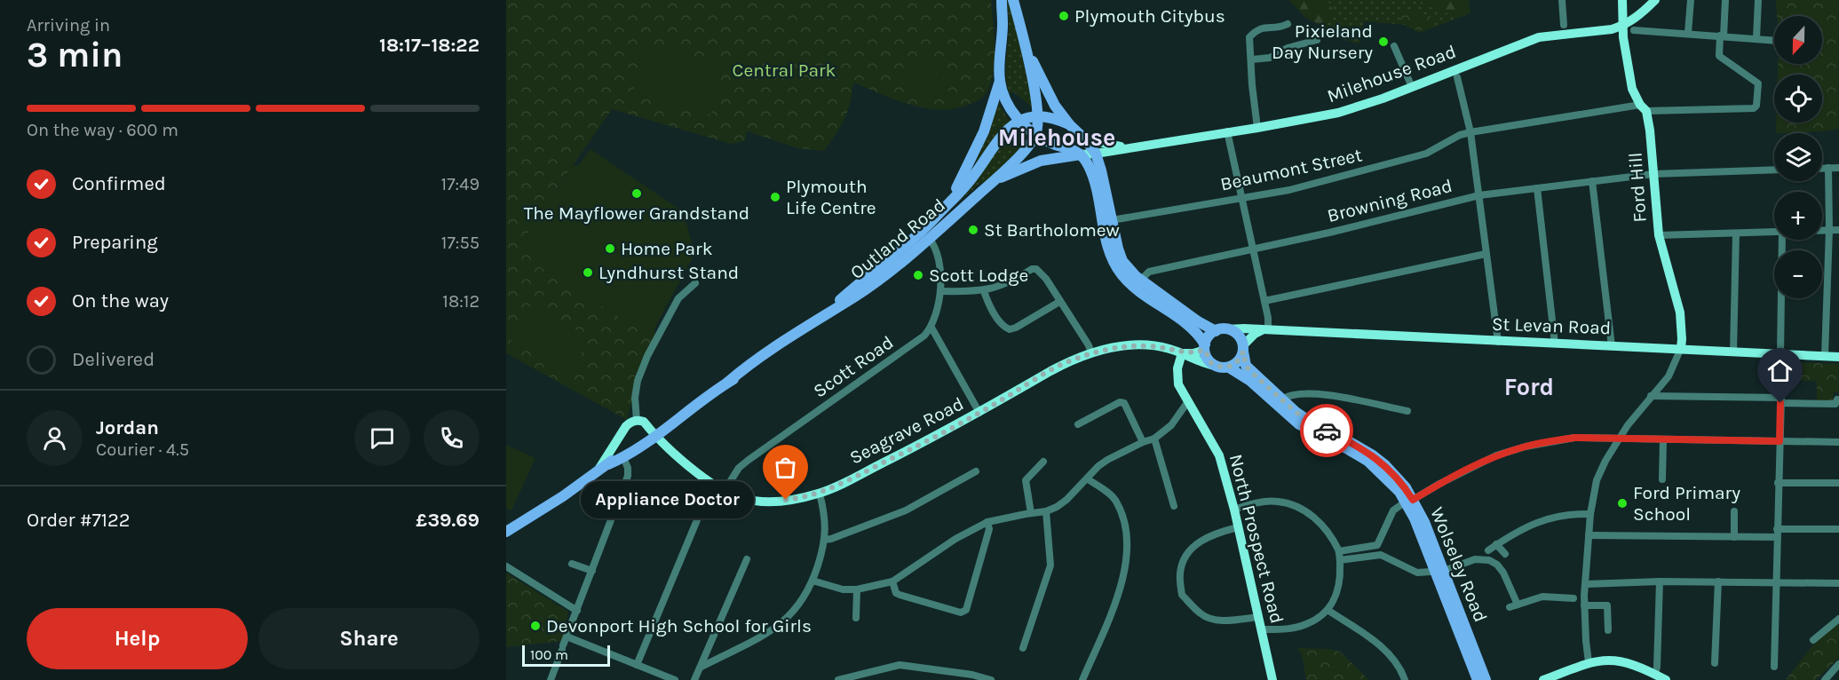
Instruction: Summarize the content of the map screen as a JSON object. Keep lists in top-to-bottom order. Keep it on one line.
{"streets":{"main road":["Outland Road","Wolseley Road"],"street":["Milehouse Road","Beaumont Street","Ford Hill","Browning Road","St Levan Road","Scott Road","Seagrave Road","North Prospect Road"]},"crossings":[["Milehouse Road","Ford Hill"],["Milehouse Road","Outland Road"],["Beaumont Street","Ford Hill"],["Ford Hill","Browning Road"],["Ford Hill","St Levan Road"],["Outland Road","Seagrave Road"],["St Levan Road","Wolseley Road"],["Scott Road","Seagrave Road"],["Seagrave Road","North Prospect Road"]],"districts":["Milehouse","Ford"],"parks":["Central Park"],"places":["Plymouth Citybus","Pixieland Day Nursery","The Mayflower Grandstand","Plymouth Life Centre","St Bartholomew","Home Park","Lyndhurst Stand","Scott Lodge","Appliance Doctor","Ford Primary School","Devonport High School for Girls"],"scale_bar":"100 m","north":"bottom","page":{"heading":["3 min","Arriving in","18:17–18:22"],"panel":["Jordan","Courier · 4.5","Order #7122","£39.69"],"map_buttons":["+","−"],"bar":"On the way · 600 m","list":[["Confirmed","17:49"],["Preparing","17:55"],["On the way","18:12"],"Delivered"],"bubble":"Appliance Doctor","buttons":["Help","Share"],"scale":"100 m"}}
